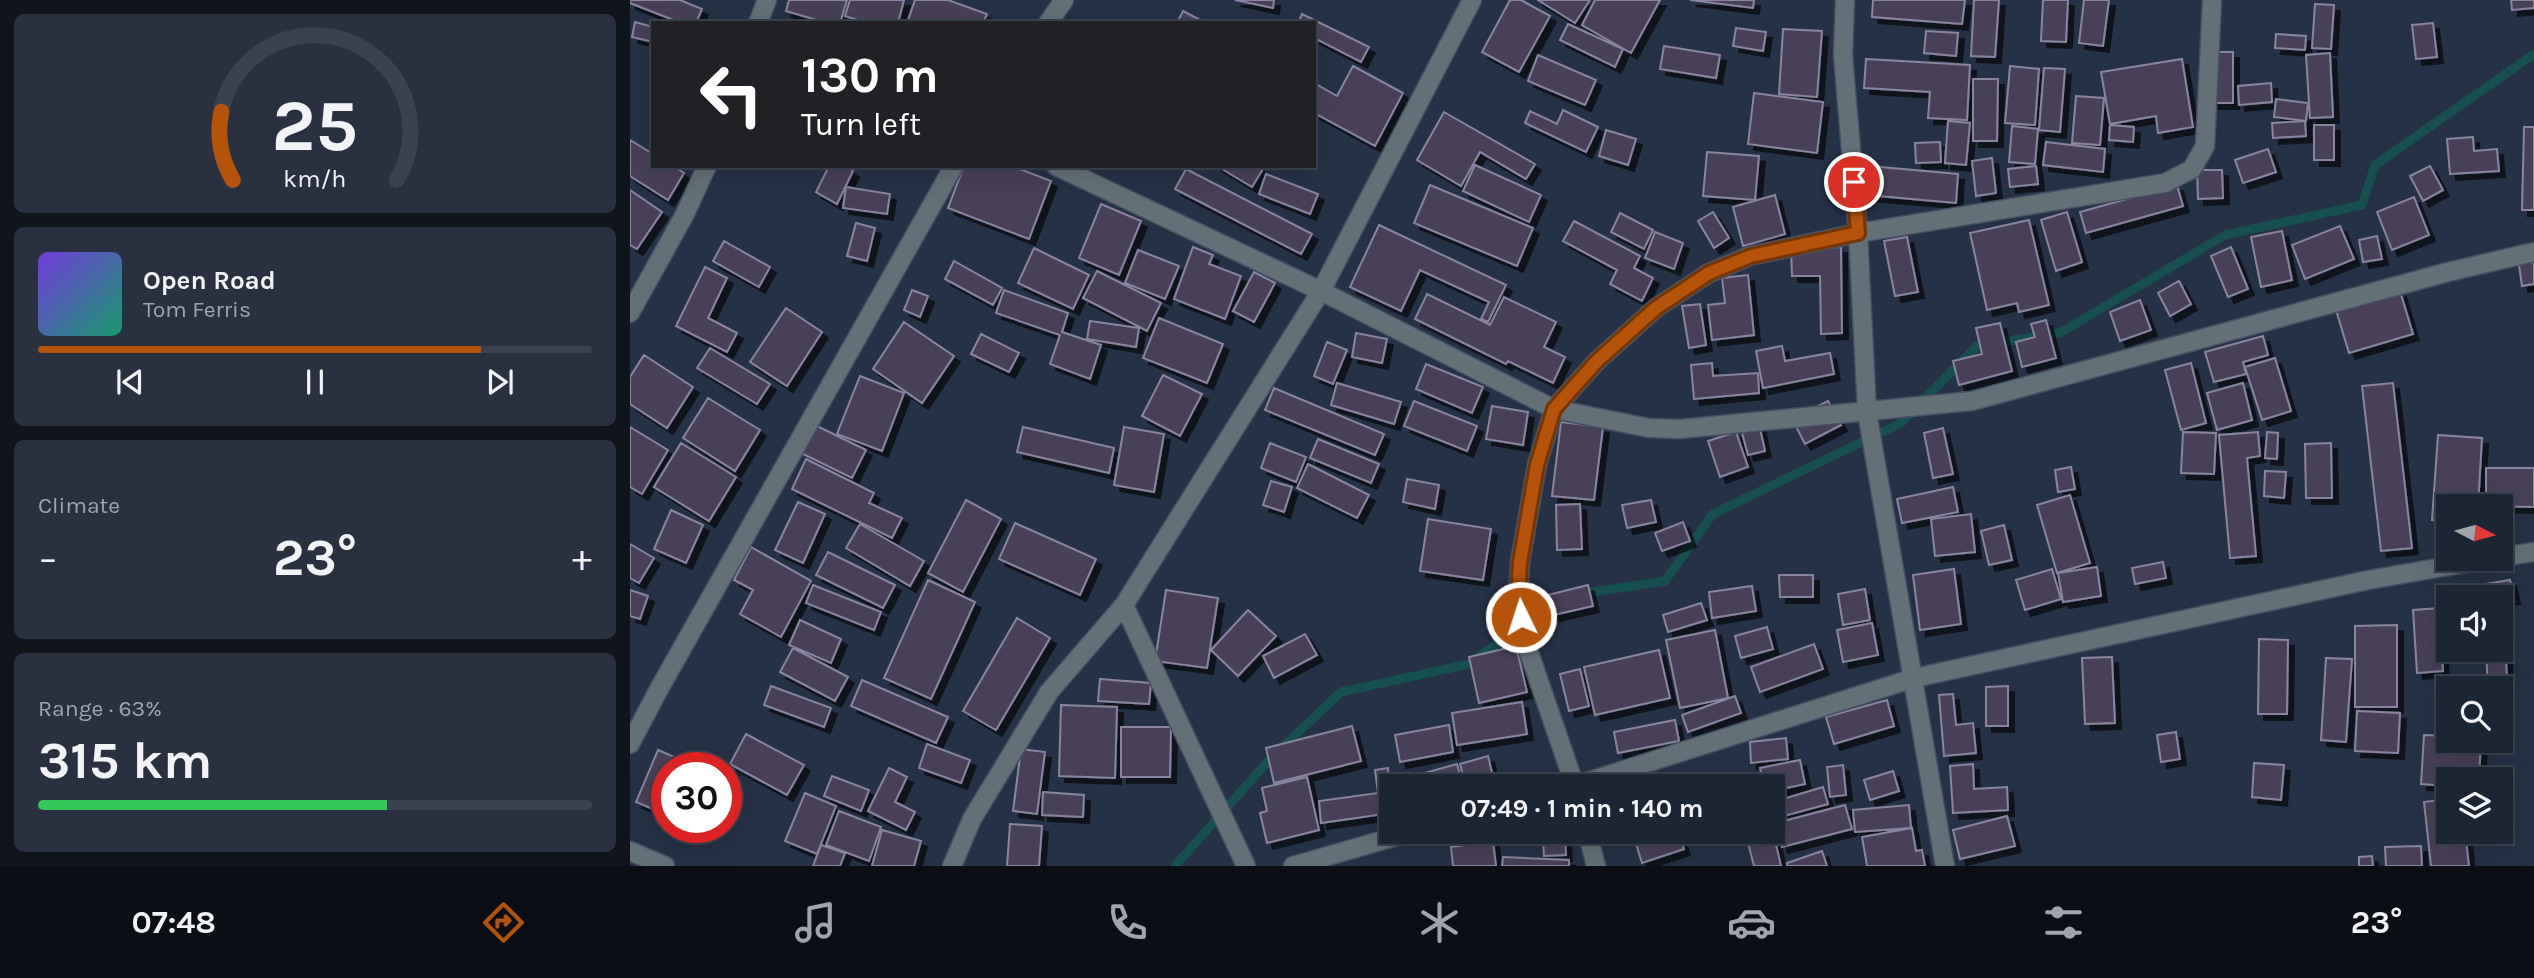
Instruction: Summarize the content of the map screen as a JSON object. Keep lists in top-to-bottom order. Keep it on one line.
{"north":"right","page":{"turn":["130 m","Turn left"],"song":["Open Road","Tom Ferris"],"tile":["Climate",["Range · 63%","315 km"]],"heat":["−","23°","+"],"limit":"30","trip":"07:49 · 1 min · 140 m","tabs":["07:48","23°"],"gauge":["25","km/h"]}}
